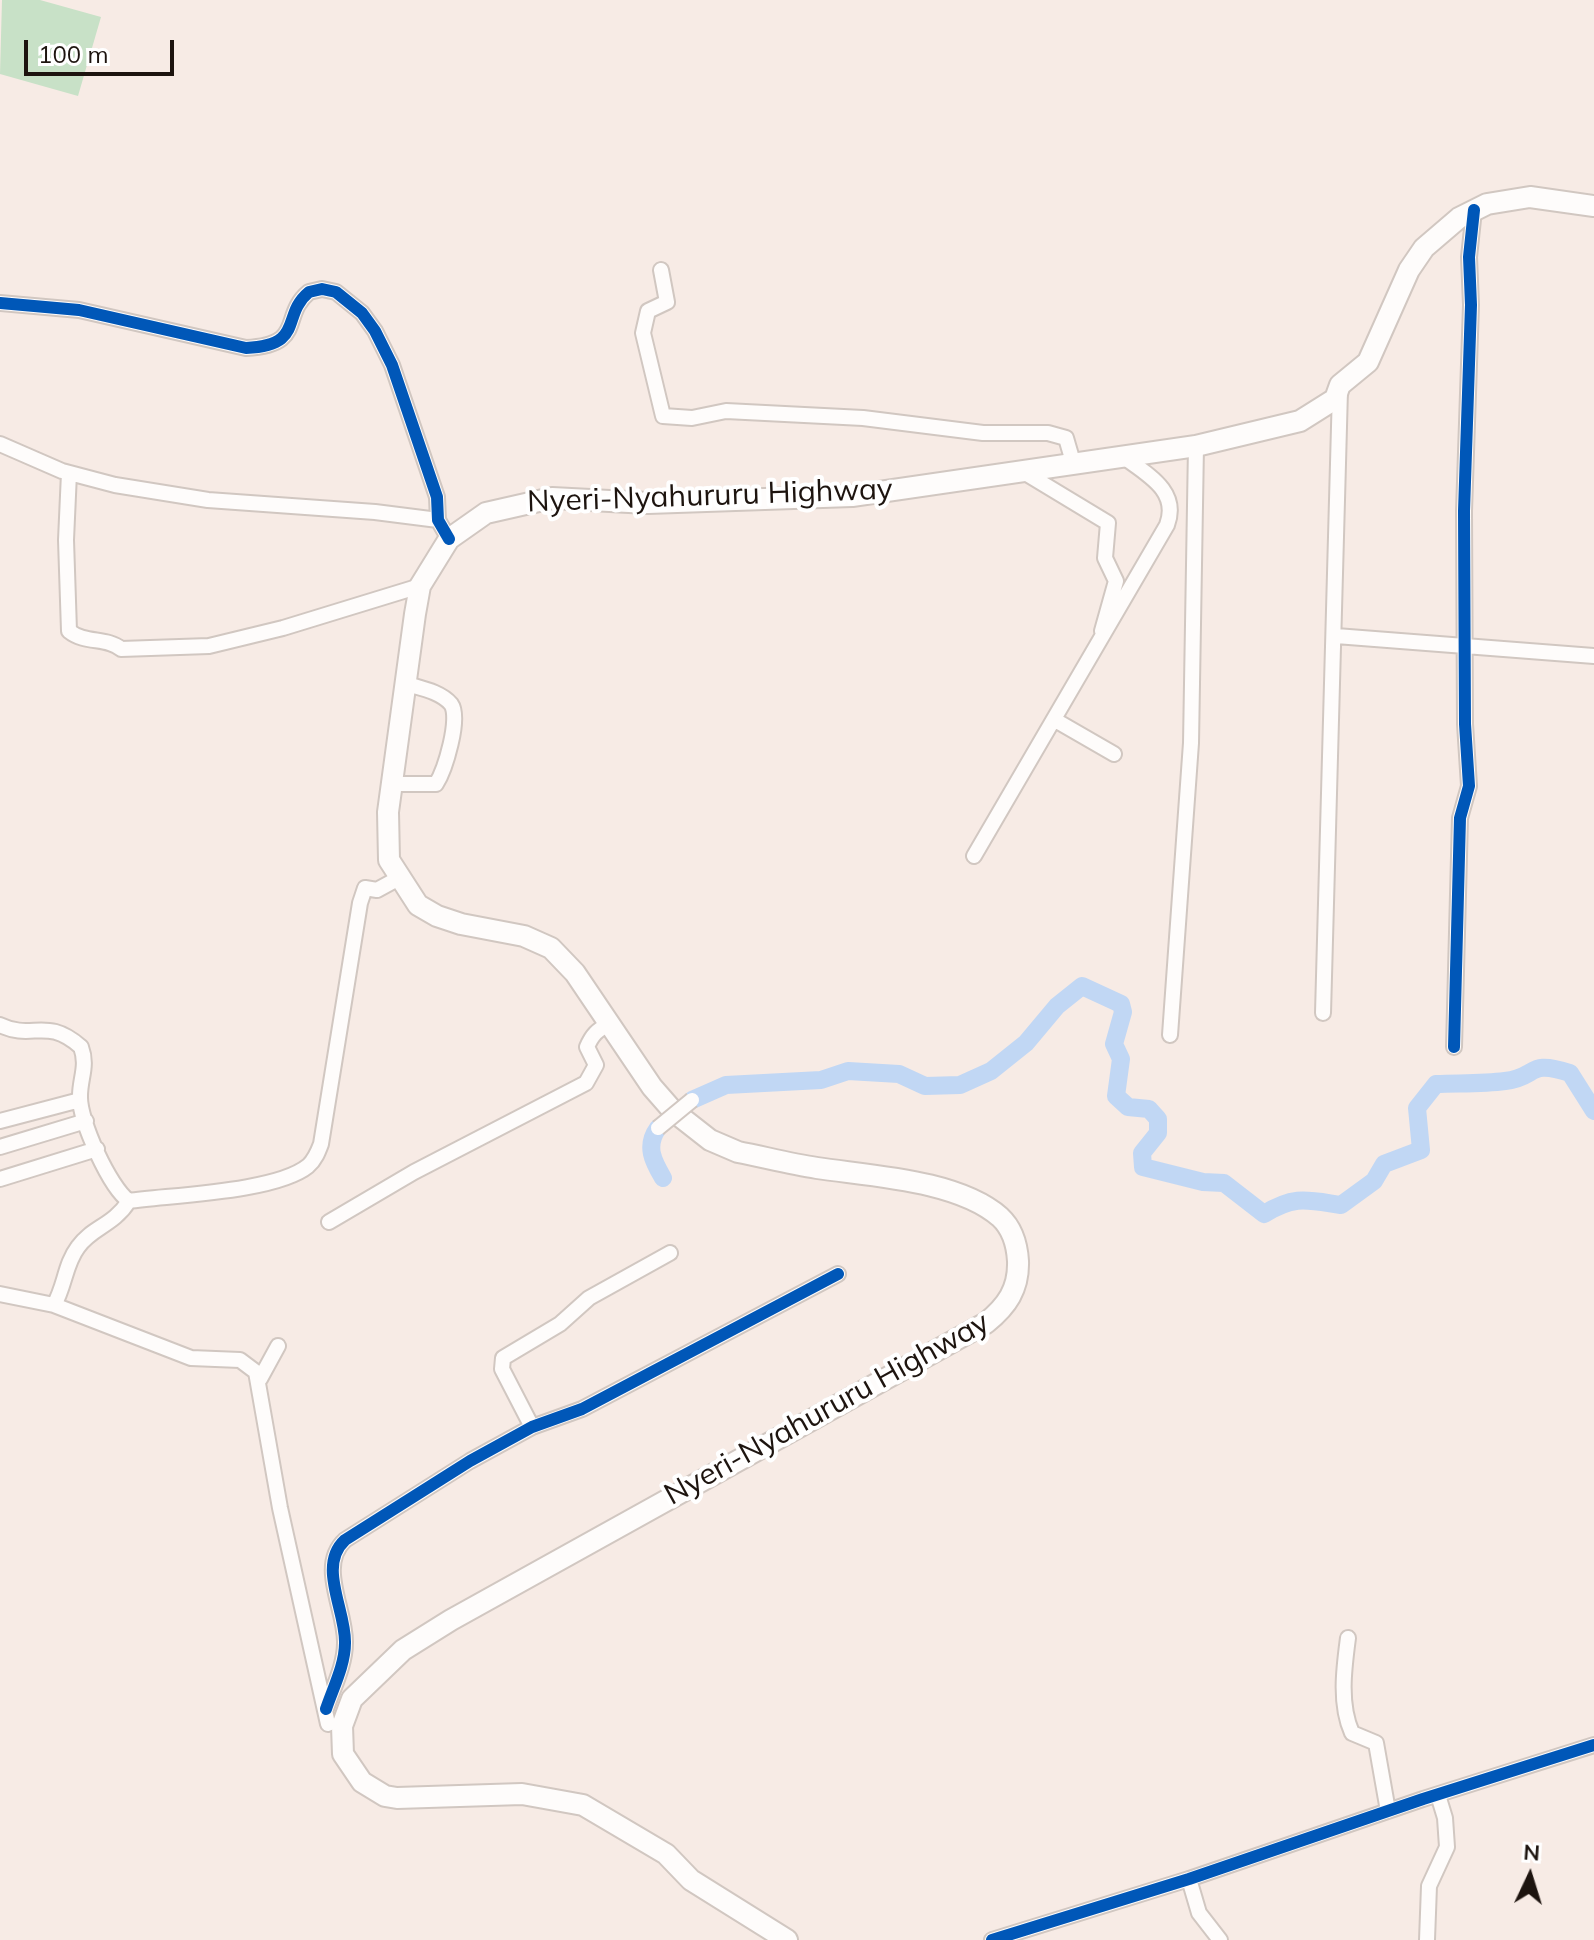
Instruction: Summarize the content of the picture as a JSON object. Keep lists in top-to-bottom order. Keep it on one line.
{"streets":{"highway":["Nyeri-Nyahururu Highway"]},"scale_bar":"100 m","north":"top"}
